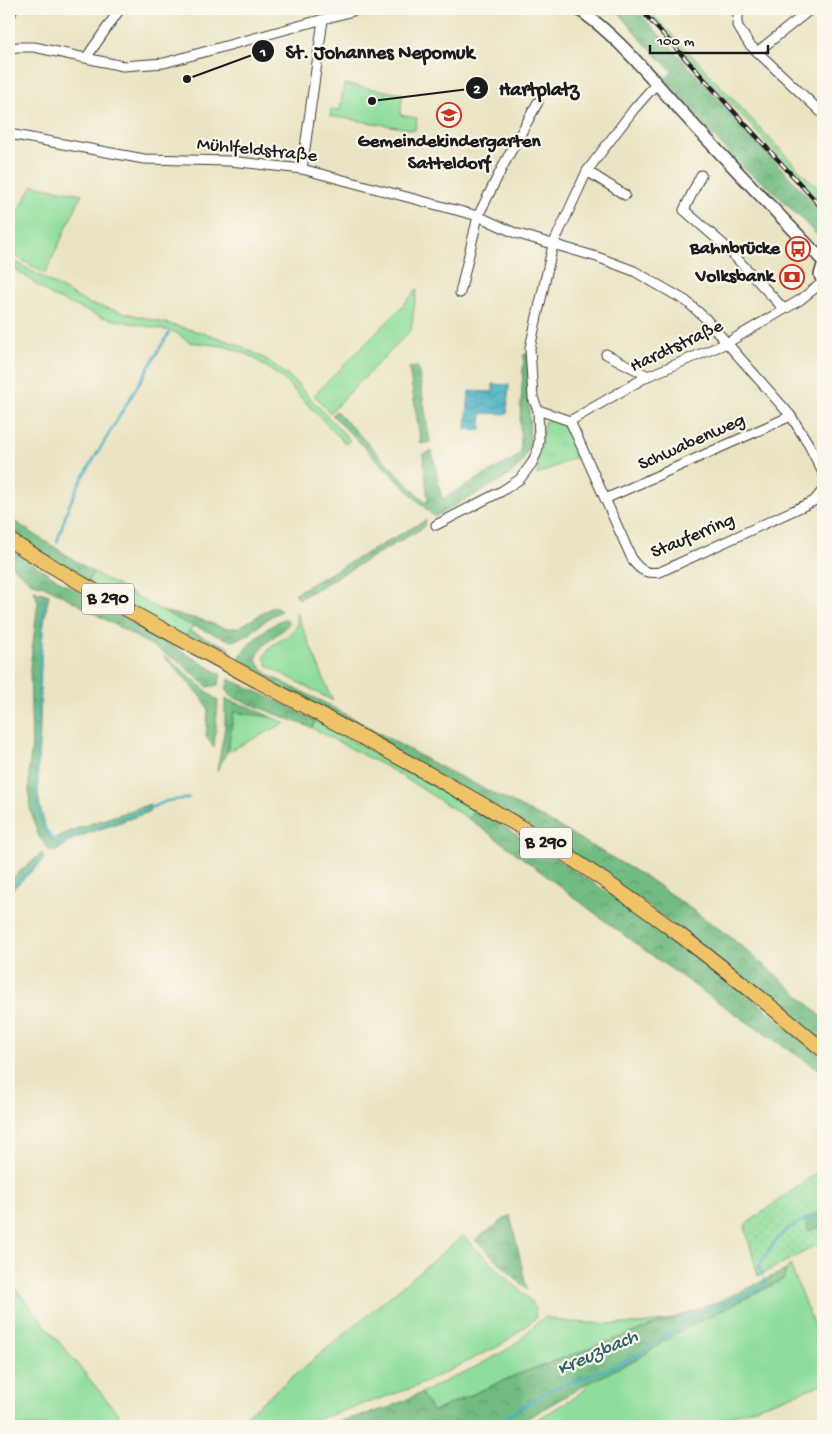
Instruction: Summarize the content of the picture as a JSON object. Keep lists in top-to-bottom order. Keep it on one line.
{"streets":{"main road":["B 290"],"street":["Mühlfeldstraße","Hardtstraße","Schwabenweg","Stauferring"]},"crossings":[["Mühlfeldstraße","Hardtstraße"],["Hardtstraße","Stauferring"],["Schwabenweg","Stauferring"]],"water":["Kreuzbach"],"places":{"other":["St. Johannes Nepomuk","Hartplatz"],"school or university":["Gemeindekindergarten Satteldorf"],"bus stop":["Bahnbrücke"],"bank":["Volksbank"]},"scale_bar":"100 m"}
